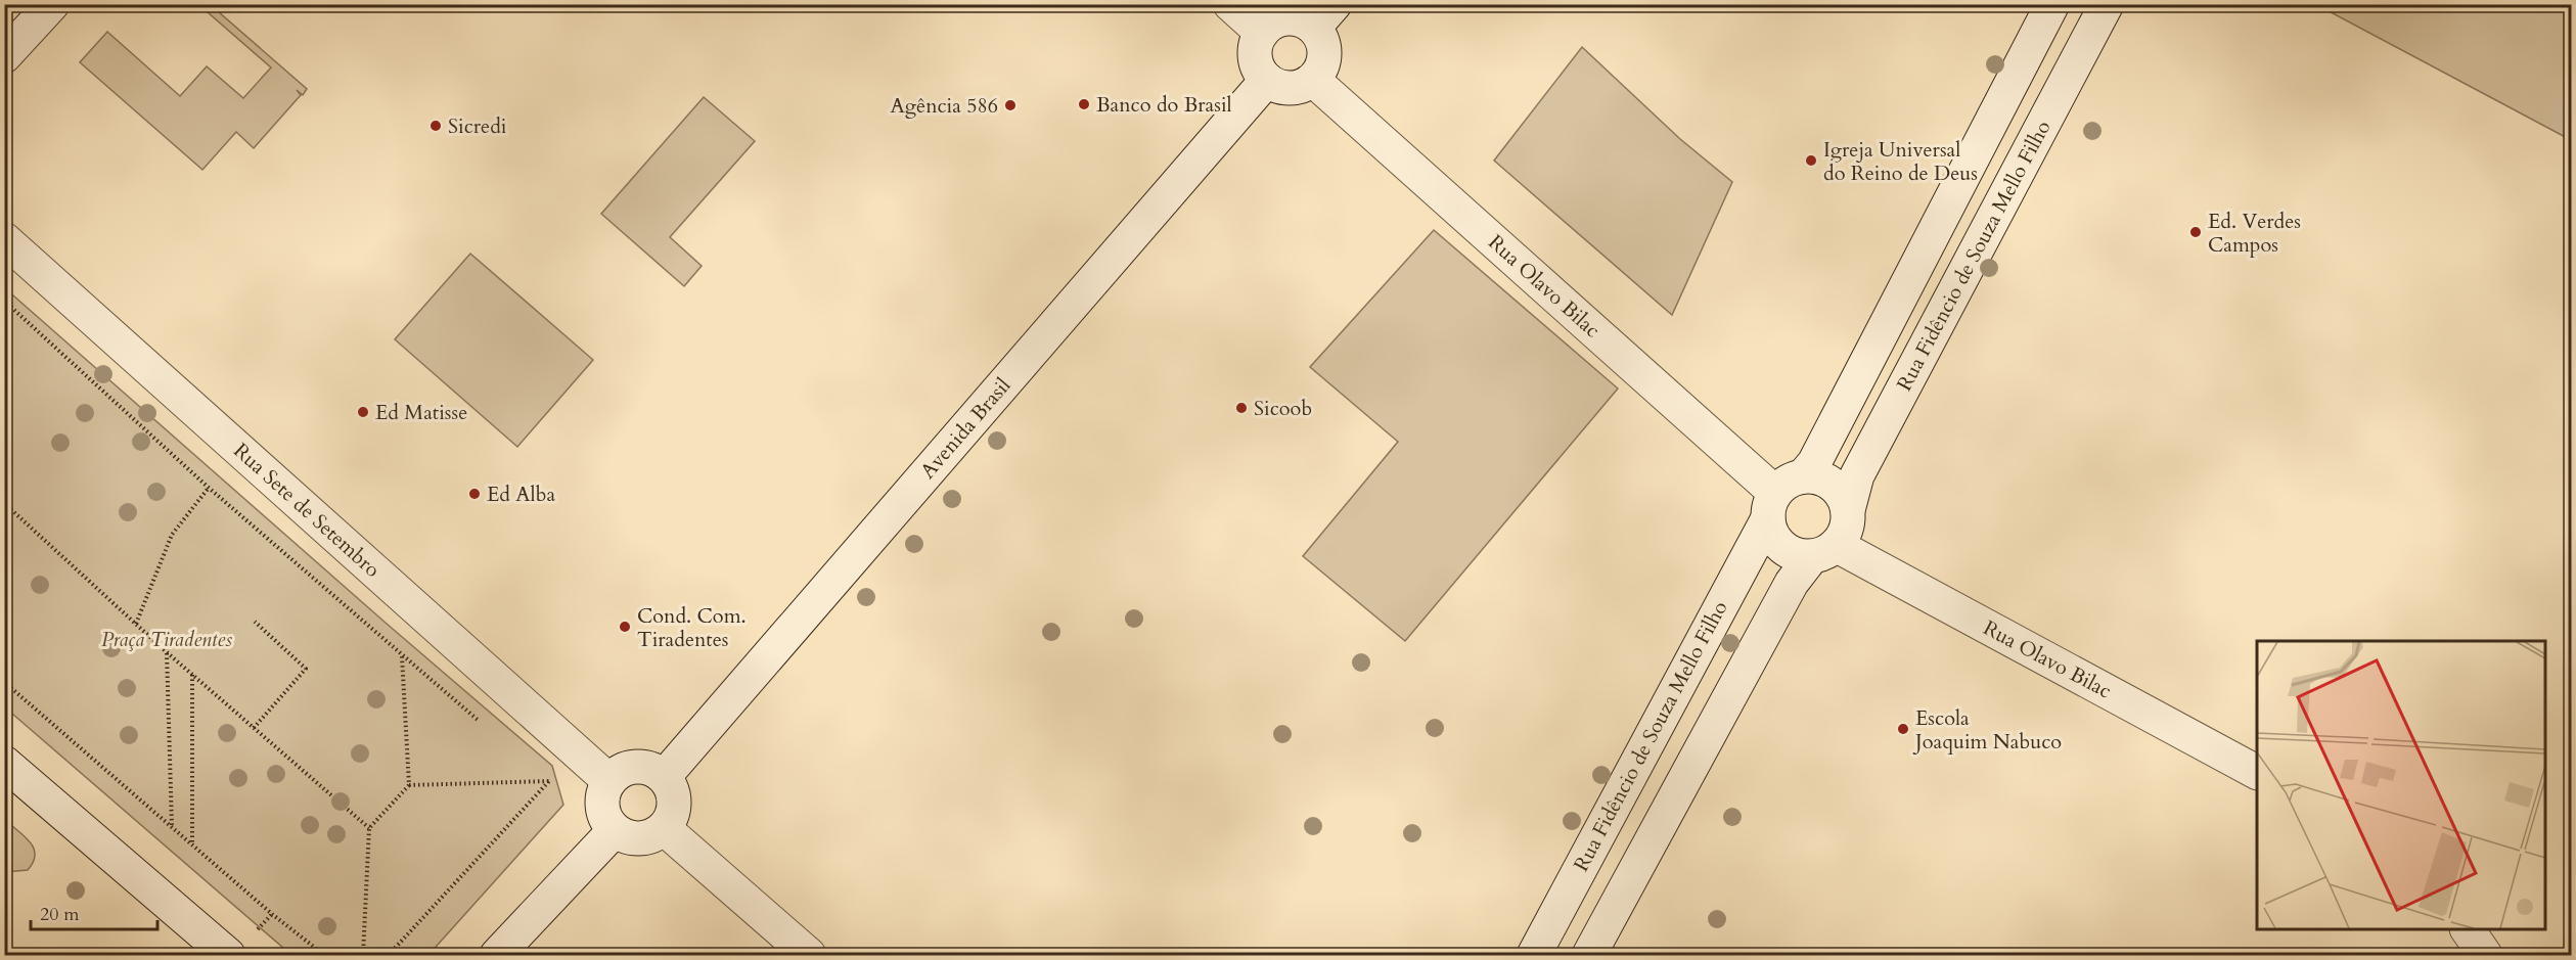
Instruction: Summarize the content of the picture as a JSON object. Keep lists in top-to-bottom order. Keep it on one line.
{"streets":{"street":["Rua Fidêncio de Souza Mello Filho","Rua Olavo Bilac","Avenida Brasil","Rua Sete de Setembro"]},"crossings":[["Rua Fidêncio de Souza Mello Filho","Rua Olavo Bilac"],["Rua Olavo Bilac","Avenida Brasil"],["Avenida Brasil","Rua Sete de Setembro"]],"parks":["Praça Tiradentes"],"places":["Banco do Brasil","Agência 586","Sicredi","Igreja Universal do Reino de Deus","Ed. Verdes Campos","Sicoob","Ed Matisse","Ed Alba","Cond. Com. Tiradentes","Escola Joaquim Nabuco"],"scale_bar":"20 m"}
